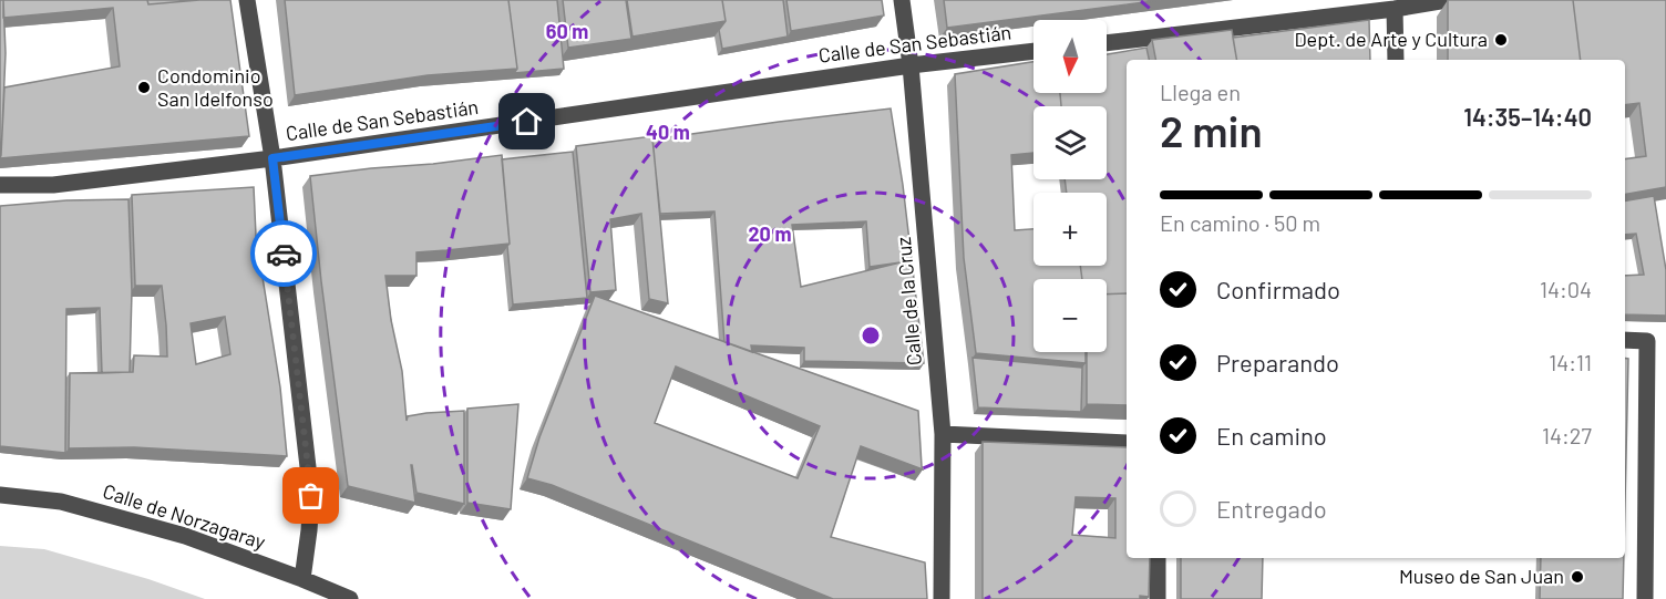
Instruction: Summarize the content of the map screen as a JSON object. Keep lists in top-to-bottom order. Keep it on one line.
{"streets":{"street":["Calle de San Sebastián","Calle de la Cruz","Calle de Norzagaray"]},"crossings":[["Calle de San Sebastián","Calle de la Cruz"]],"places":["Dept. de Arte y Cultura","Condominio San Idelfonso","Museo de San Juan"],"north":"bottom","page":{"map_buttons":["+","−"],"heading":["2 min","Llega en","14:35–14:40"],"bar":"En camino · 50 m","list":[["Confirmado","14:04"],["Preparando","14:11"],["En camino","14:27"],"Entregado"]},"rings":["60 m","40 m","20 m"]}
